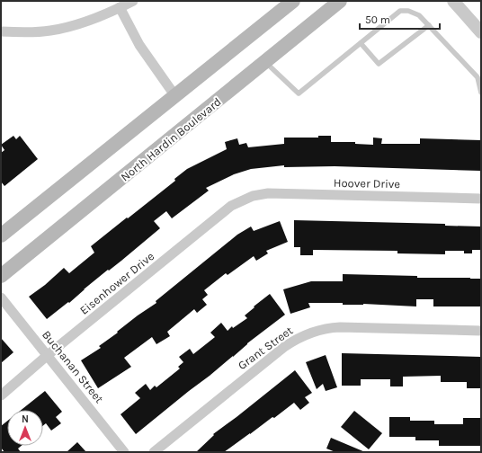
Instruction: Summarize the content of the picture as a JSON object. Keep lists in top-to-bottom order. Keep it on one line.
{"streets":{"main road":["North Hardin Boulevard"],"street":["Hoover Drive","Eisenhower Drive","Grant Street","Buchanan Street"]},"crossings":[["Hoover Drive","Eisenhower Drive"],["Eisenhower Drive","Buchanan Street"]],"scale_bar":"50 m","north":"top"}
